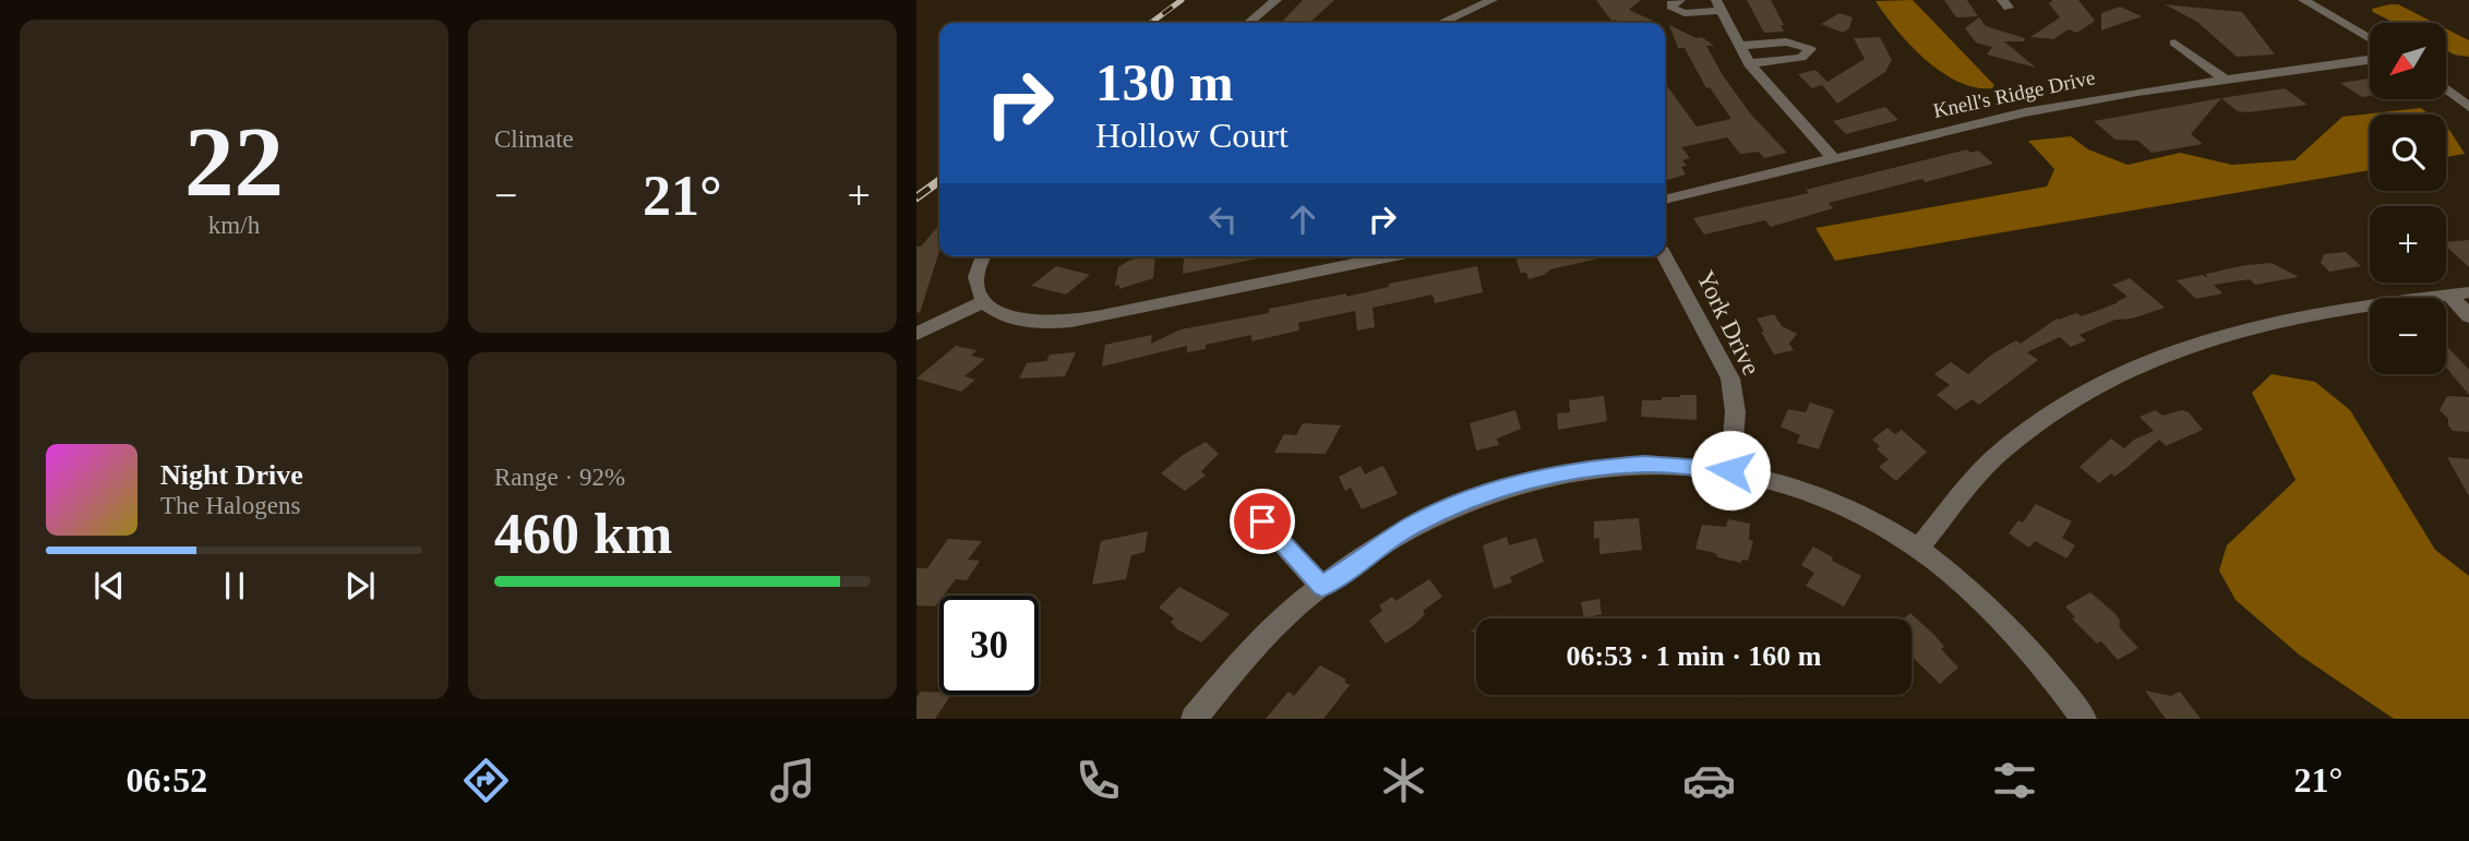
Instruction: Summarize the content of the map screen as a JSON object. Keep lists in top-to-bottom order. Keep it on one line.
{"streets":{"street":["Knell's Ridge Drive","York Drive"]},"north":"bottom left","page":{"tile":[["22","km/h"],"Climate",["Range · 92%","460 km"]],"map_buttons":["+","−"],"turn":["130 m","Hollow Court"],"heat":["−","21°","+"],"song":["Night Drive","The Halogens"],"limit":"30","trip":"06:53 · 1 min · 160 m","tabs":["06:52","21°"]}}
